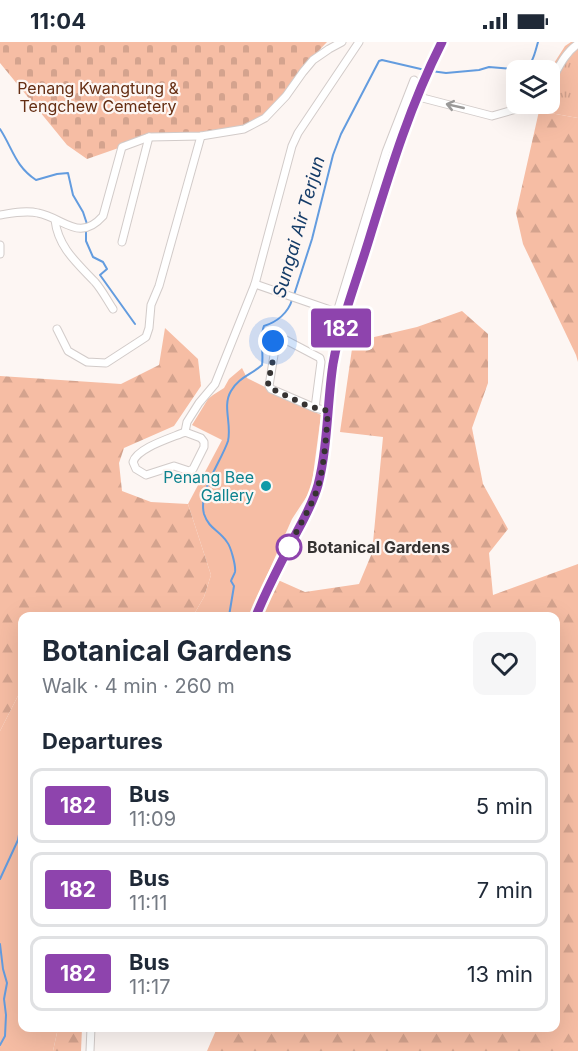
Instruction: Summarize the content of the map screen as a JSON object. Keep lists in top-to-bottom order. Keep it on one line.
{"water":["Sungai Air Terjun"],"parks":["Penang Kwangtung & Tengchew Cemetery"],"places":["Penang Bee Gallery","Botanical Gardens"],"lines":["bus line 182"],"page":{"status":"11:04","on_map":"182","heading":[["Botanical Gardens","Walk · 4 min · 260 m"],"Departures"],"list":[{"mark":"182","name":"Bus","note":"11:09","value":"5 min"},{"mark":"182","name":"Bus","note":"11:11","value":"7 min"},{"mark":"182","name":"Bus","note":"11:17","value":"13 min"}]}}
